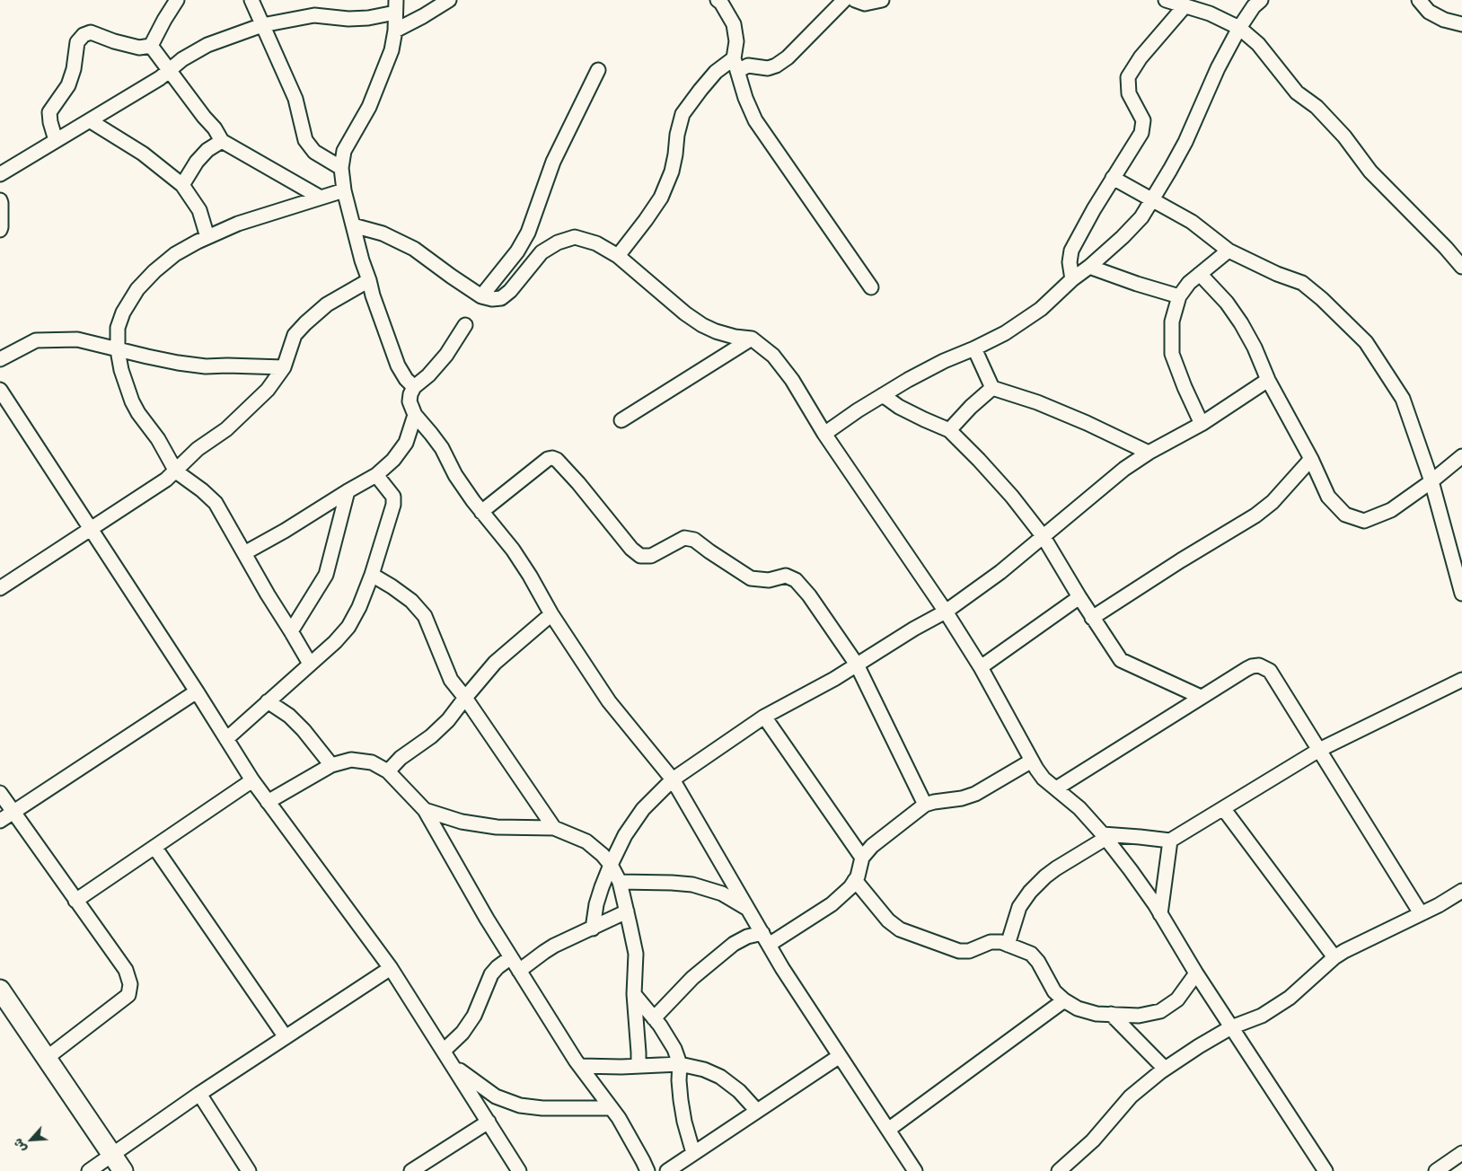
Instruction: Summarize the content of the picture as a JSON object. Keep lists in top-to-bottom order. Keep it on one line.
{"north":"bottom left"}
